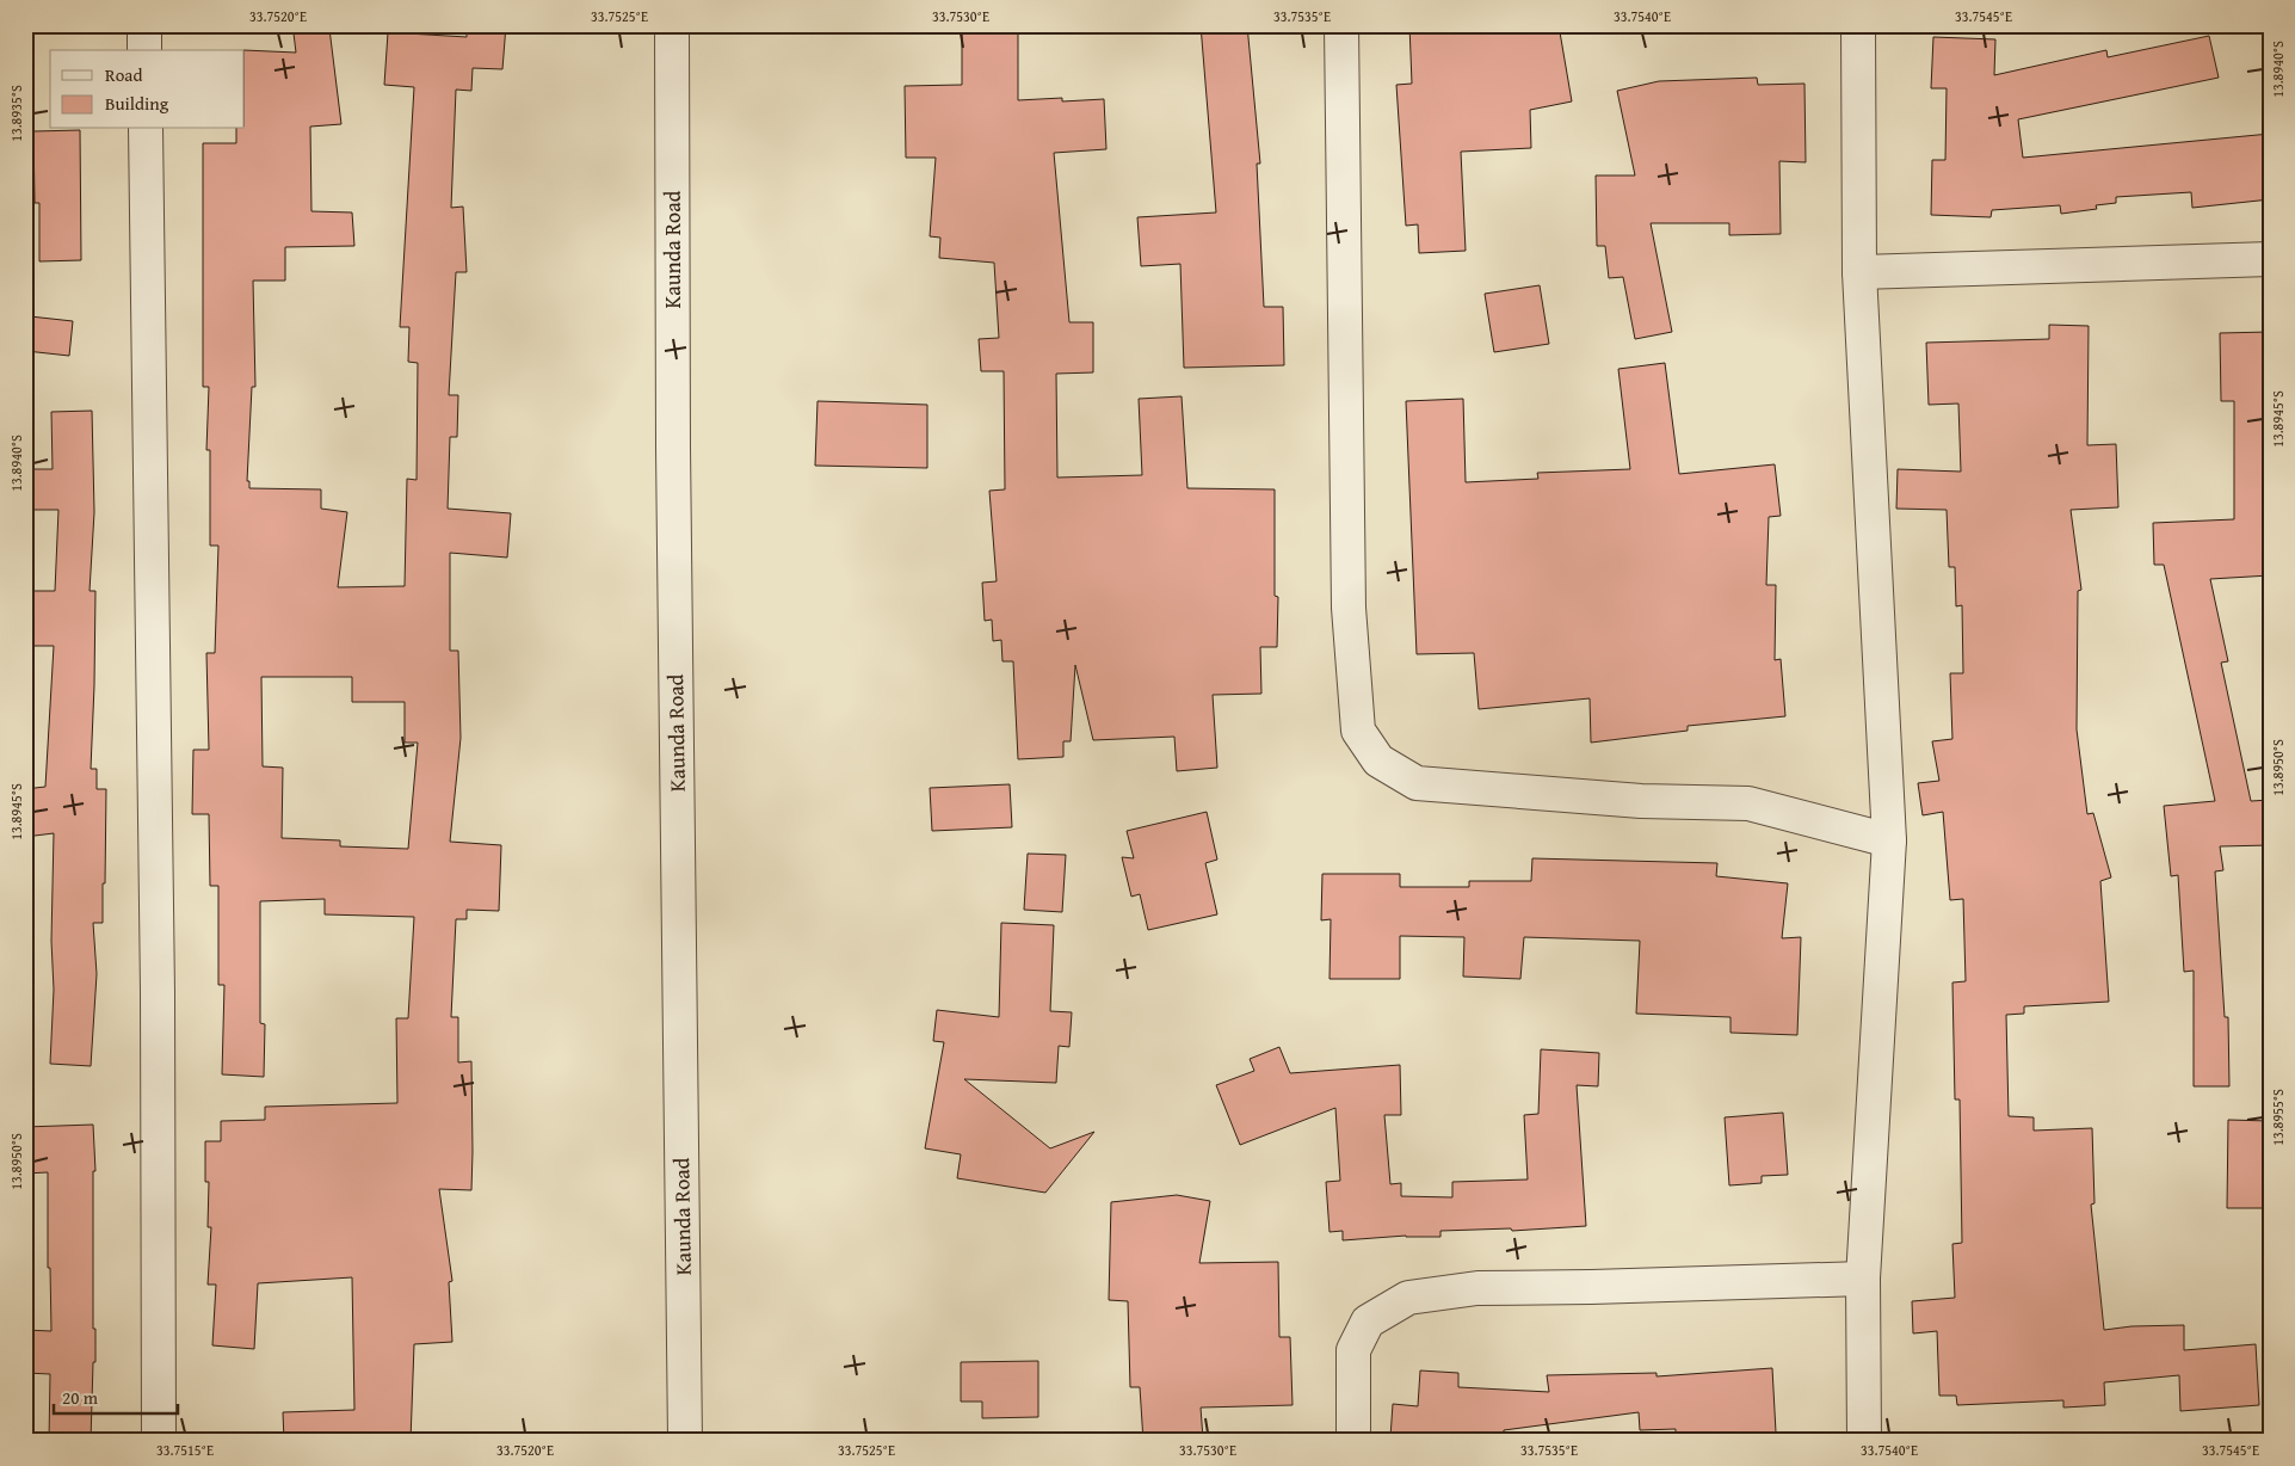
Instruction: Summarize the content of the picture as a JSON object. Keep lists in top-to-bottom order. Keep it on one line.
{"streets":{"street":["Kaunda Road"]},"legend":["Road","Building"],"scale_bar":"20 m","coordinates":["33.7520°E","33.7525°E","33.7530°E","33.7535°E","33.7540°E","33.7545°E","13.8940°S","13.8935°S","13.8945°S","13.8950°S","13.8955°S","33.7515°E"]}
